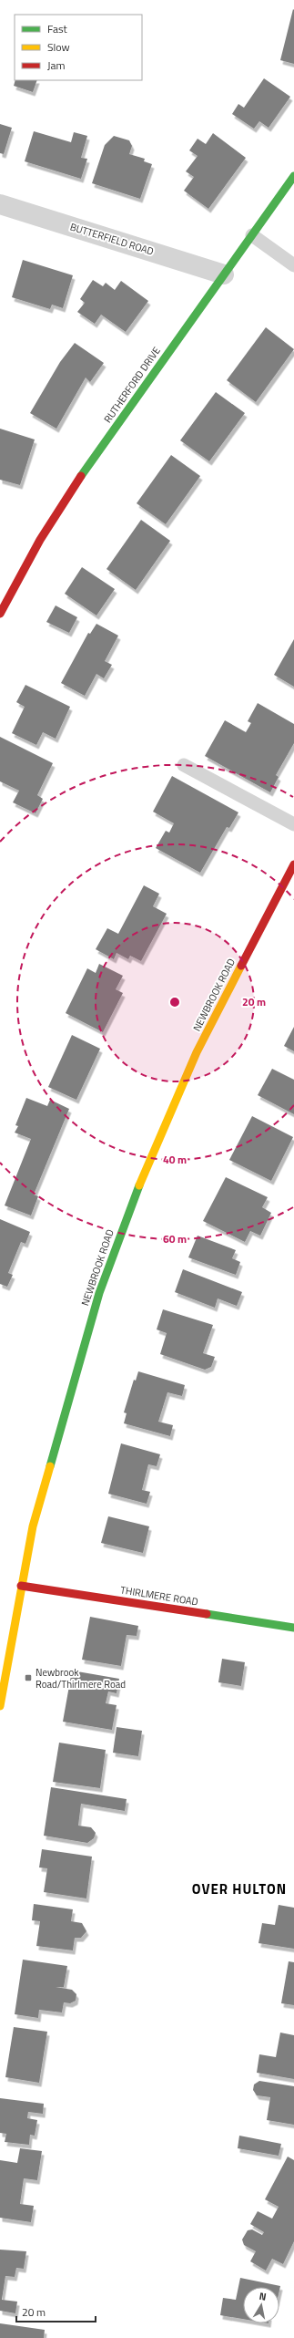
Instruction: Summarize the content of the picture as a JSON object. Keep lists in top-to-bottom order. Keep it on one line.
{"streets":{"main road":["RUTHERFORD DRIVE","NEWBROOK ROAD","THIRLMERE ROAD"],"street":["BUTTERFIELD ROAD"]},"crossings":[["BUTTERFIELD ROAD","RUTHERFORD DRIVE"],["NEWBROOK ROAD","THIRLMERE ROAD"]],"districts":["OVER HULTON"],"places":{"transit":["Newbrook Road/Thirlmere Road"]},"legend":["Fast","Slow","Jam"],"scale_bar":"20 m","north":"top","rings":["20 m","40 m","60 m"]}
